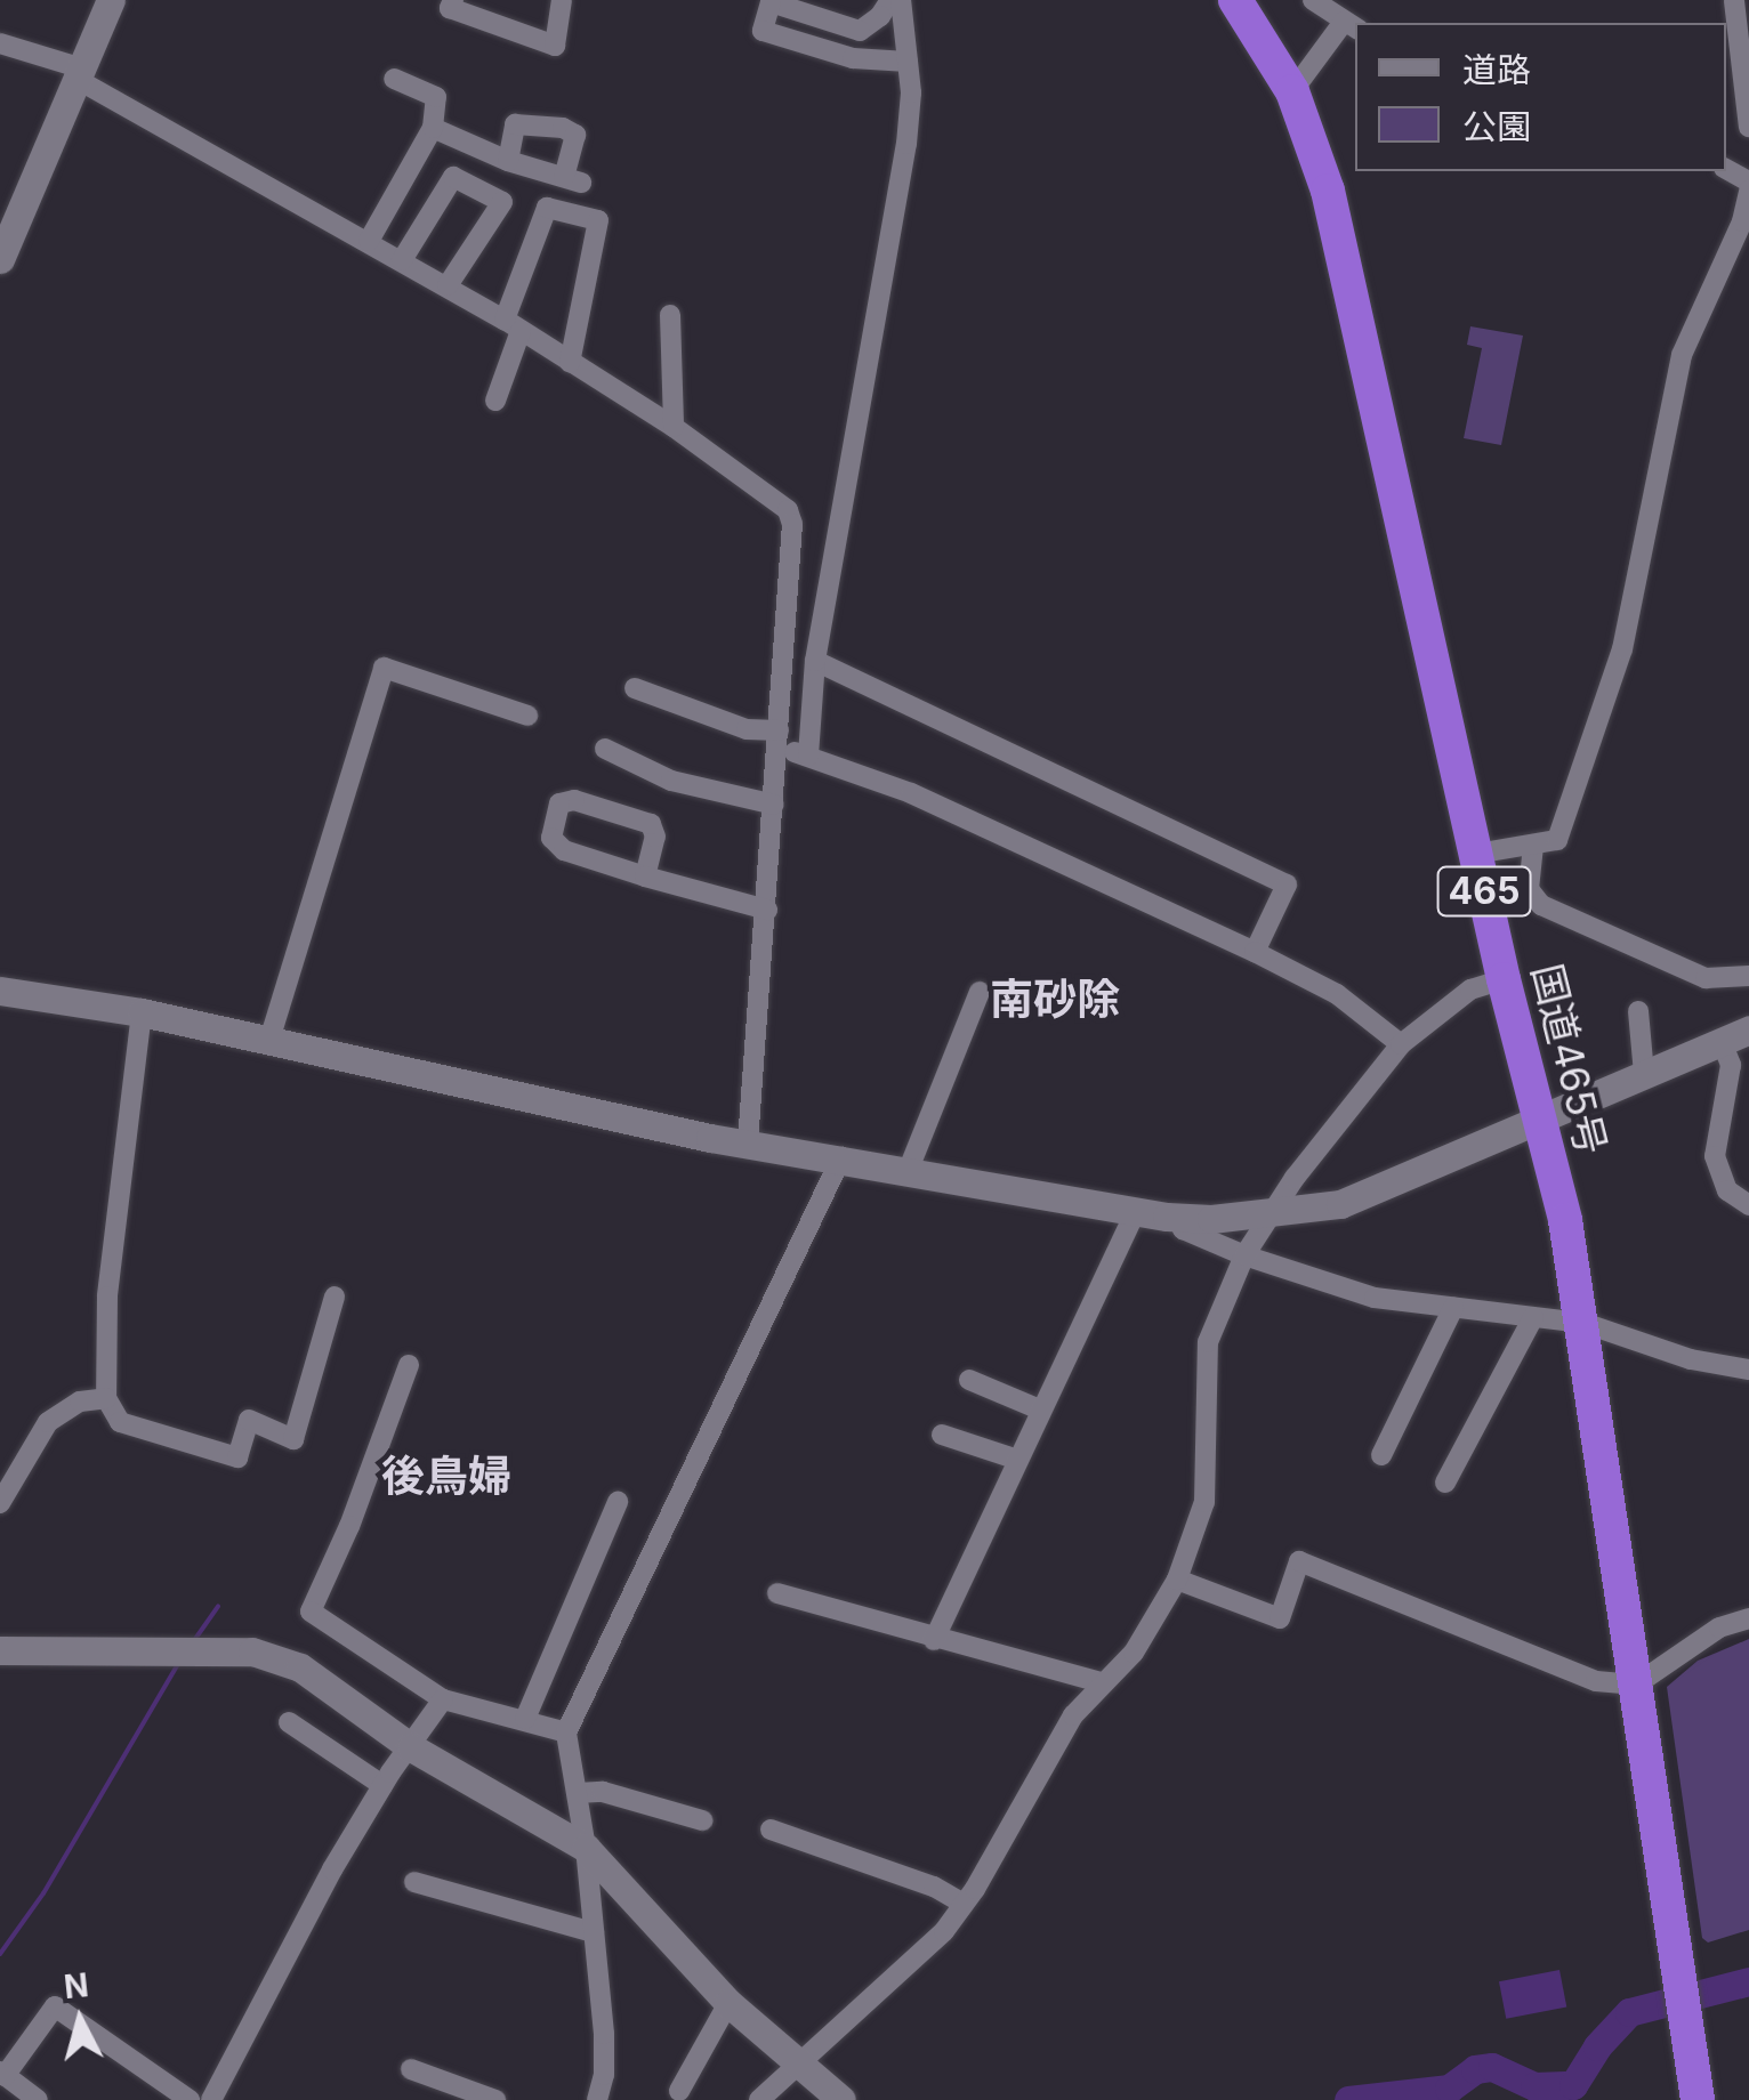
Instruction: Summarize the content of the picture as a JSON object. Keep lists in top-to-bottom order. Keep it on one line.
{"streets":{"highway":["465","国道465号"]},"districts":["南砂除","後鳥婦"],"legend":["道路","公園"],"north":"top"}
